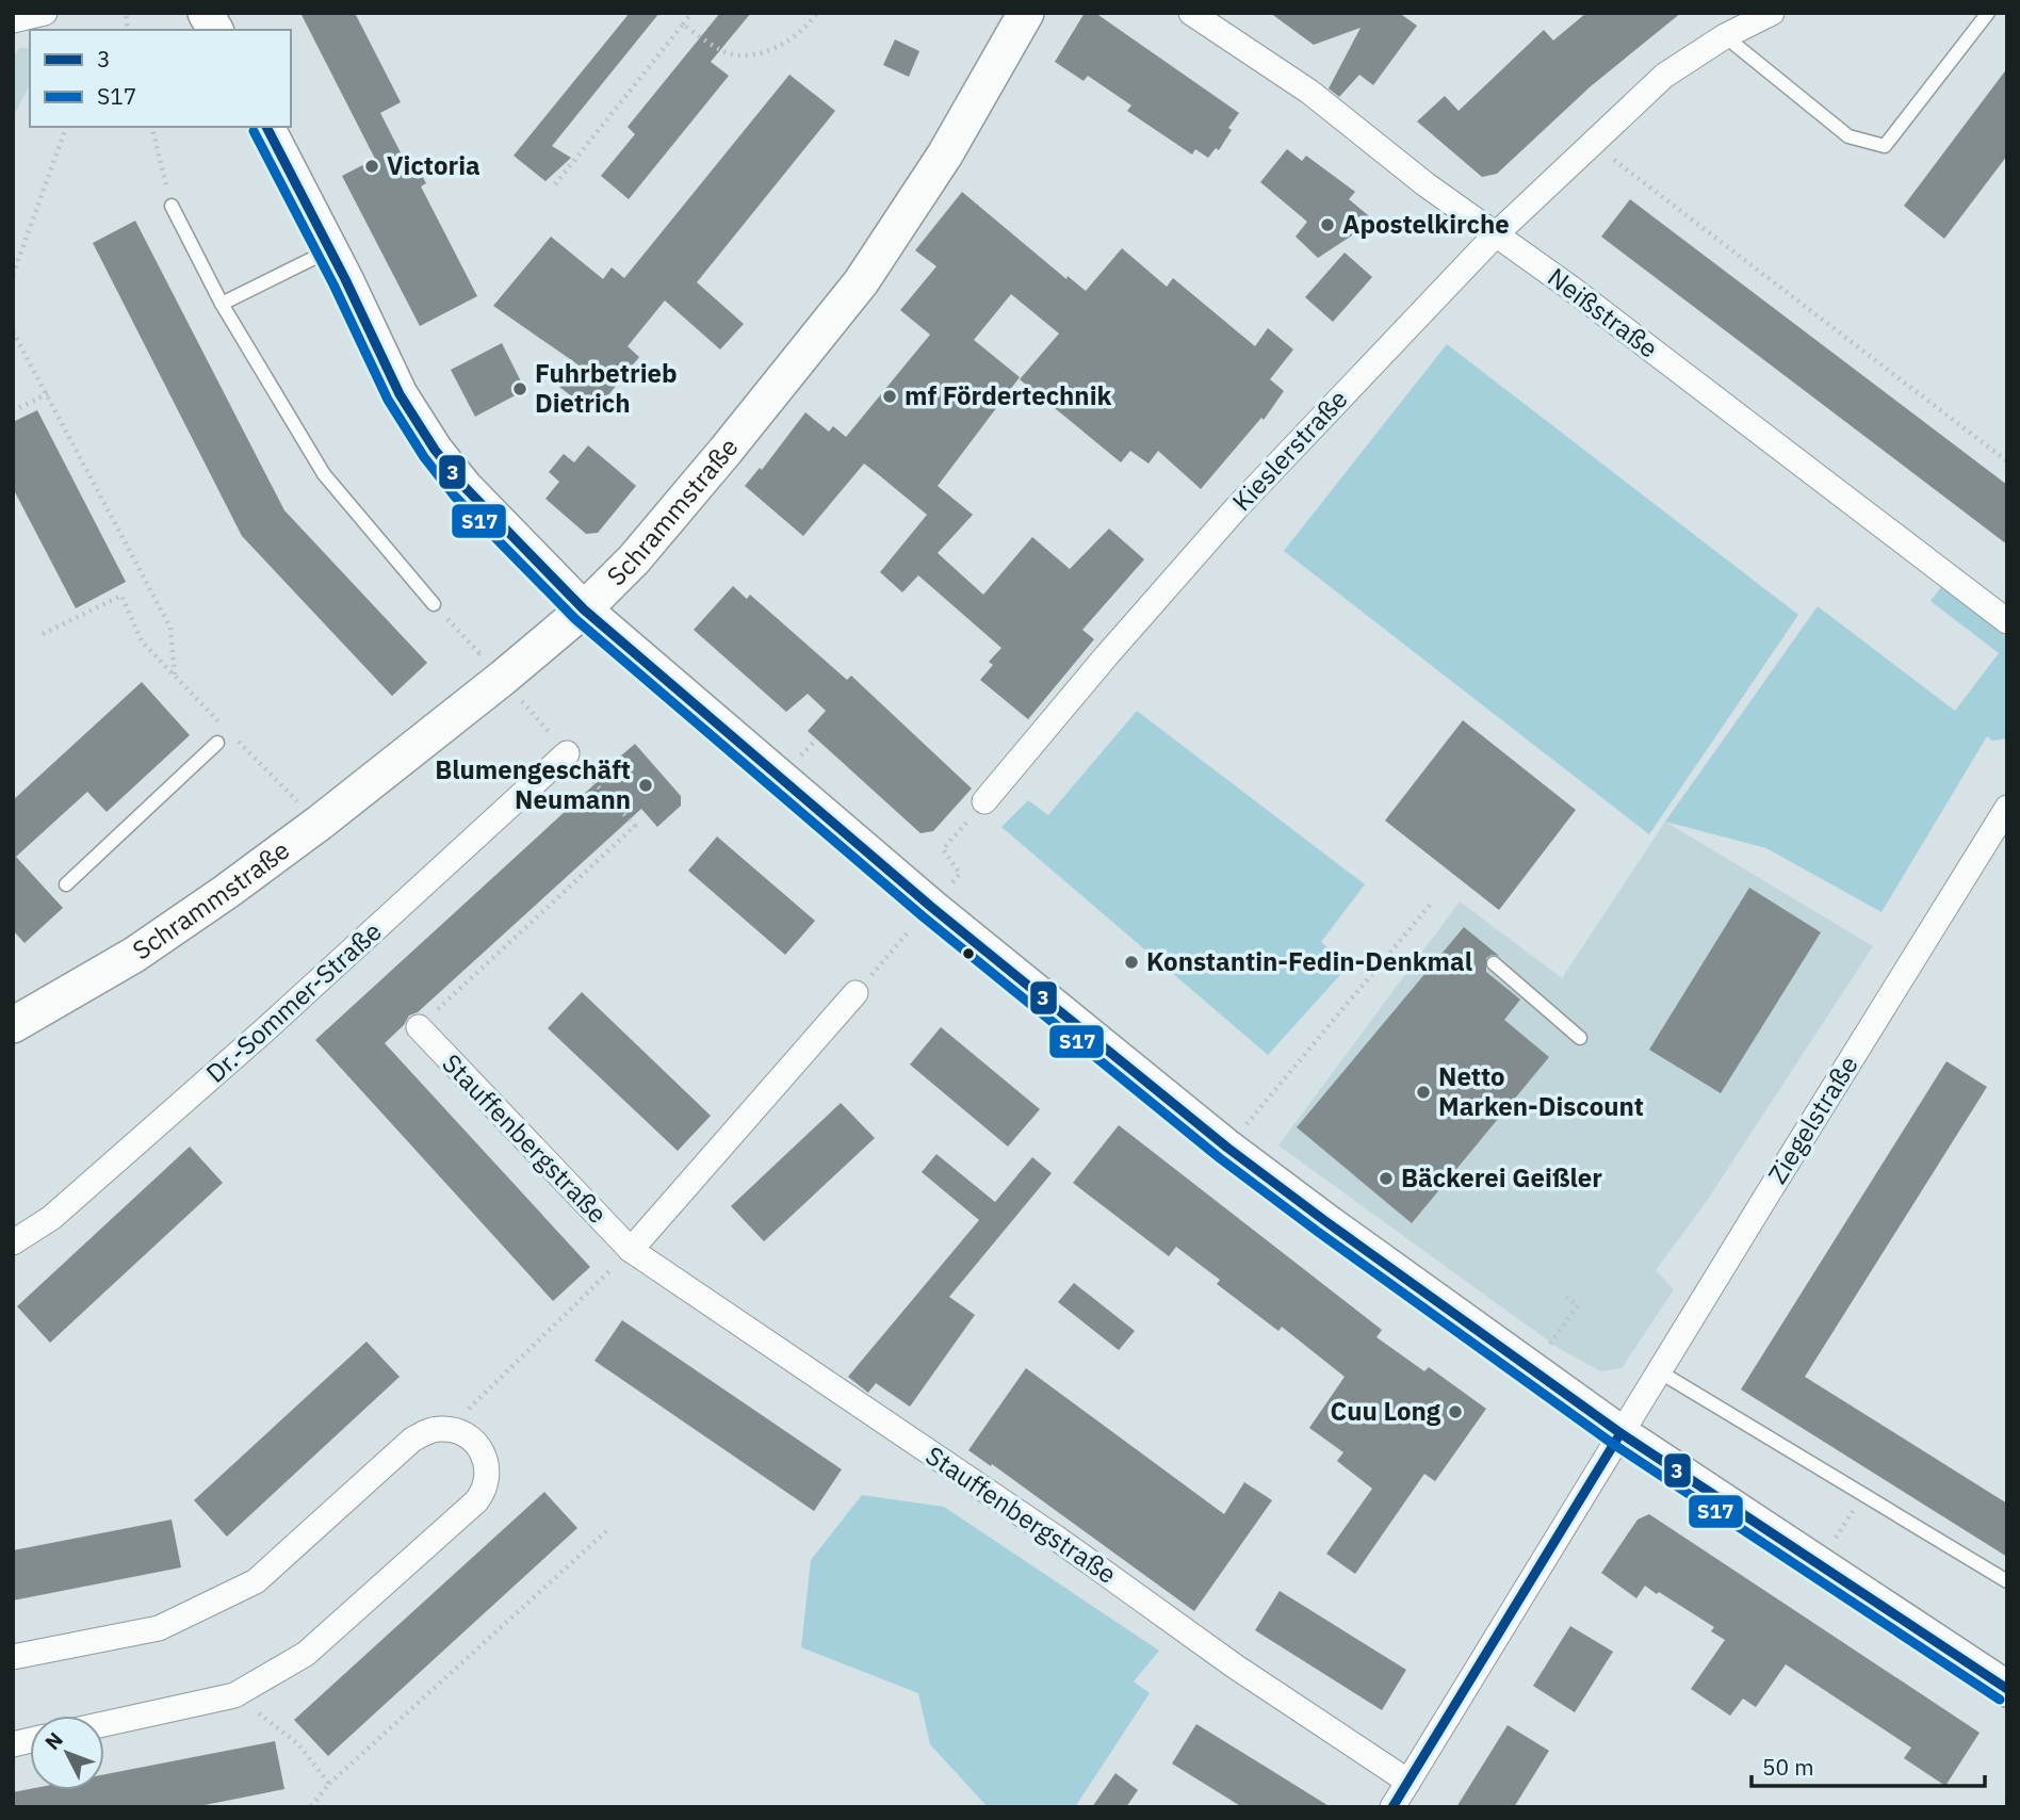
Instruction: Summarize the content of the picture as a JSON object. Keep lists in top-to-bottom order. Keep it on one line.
{"streets":{"main road":["Schrammstraße"],"street":["Neißstraße","Kieslerstraße","Dr.-Sommer-Straße","Ziegelstraße","Stauffenbergstraße"]},"crossings":[["Neißstraße","Kieslerstraße"],["Ziegelstraße","Stauffenbergstraße"]],"places":["Victoria","Apostelkirche","Fuhrbetrieb Dietrich","mf Fördertechnik","Blumengeschäft Neumann","Konstantin-Fedin-Denkmal","Netto Marken-Discount","Bäckerei Geißler","Cuu Long"],"lines":["transit line 3","transit line S17"],"legend":["3","S17"],"scale_bar":"50 m","north":"top left"}
